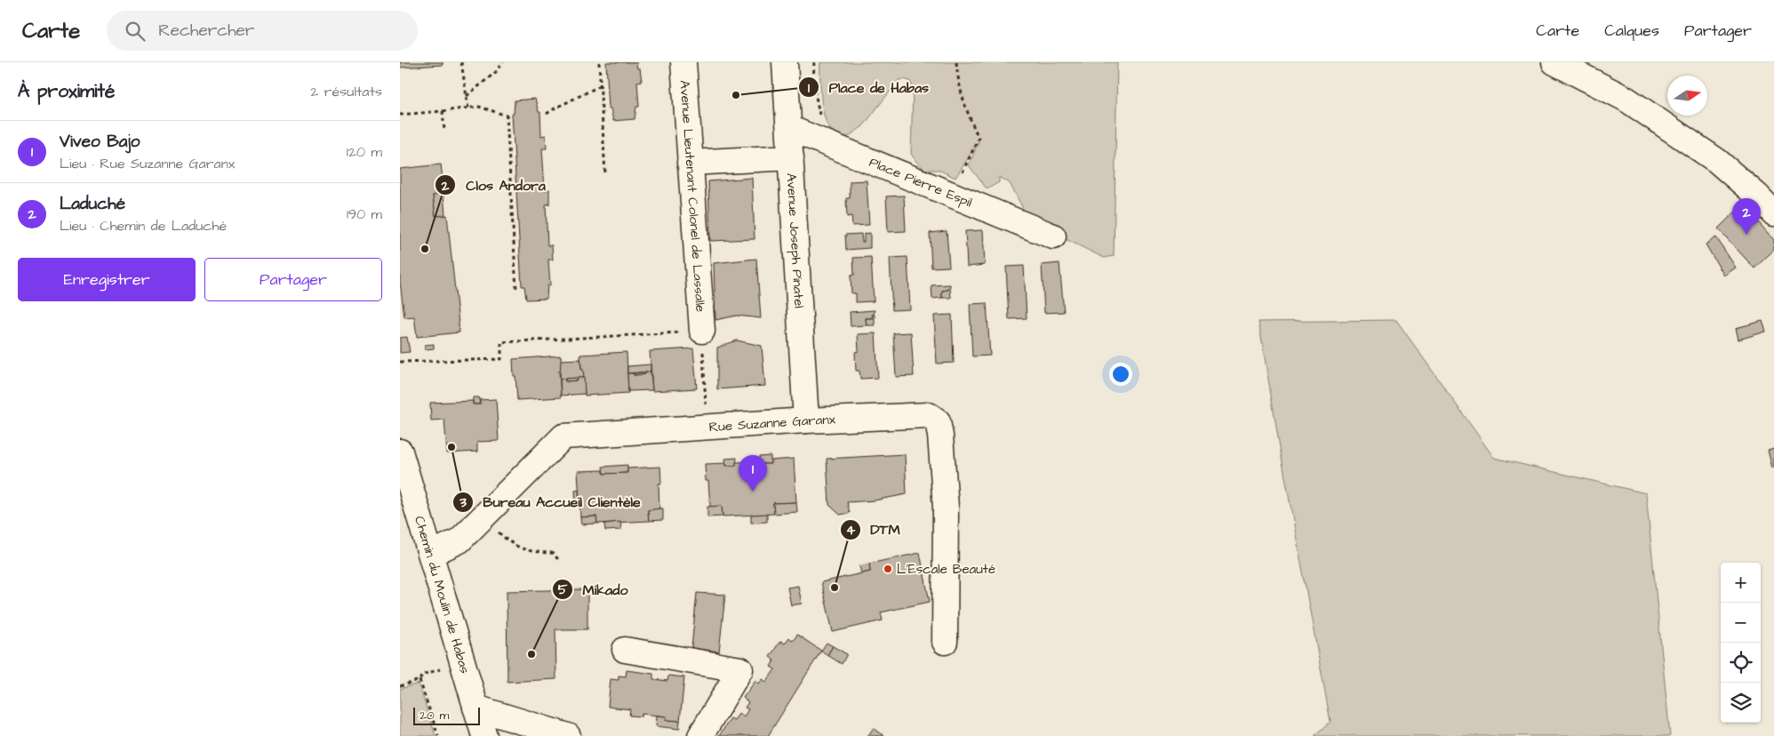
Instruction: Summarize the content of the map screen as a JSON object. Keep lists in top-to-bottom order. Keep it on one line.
{"streets":{"street":["Place Pierre Espil","Avenue Lieutenant Colonel de Lassalle","Avenue Joseph Pinatel","Rue Suzanne Garanx","Chemin du Moulin de Habas"]},"crossings":[["Place Pierre Espil","Avenue Joseph Pinatel"],["Avenue Joseph Pinatel","Rue Suzanne Garanx"],["Rue Suzanne Garanx","Chemin du Moulin de Habas"]],"places":["Place de Habas","Clos Andora","Bureau Accueil Clientèle","L'Escale Beauté","DTM","Mikado"],"scale_bar":"20 m","north":"right","page":{"header":"Carte","search":"Rechercher","nav":["Carte","Calques","Partager"],"heading":["À proximité","2 résultats"],"list":[{"mark":"1","name":"Viveo Bajo","note":"Lieu · Rue Suzanne Garanx","value":"120 m"},{"mark":"2","name":"Laduché","note":"Lieu · Chemin de Laduché","value":"190 m"}],"pins":["2","1"],"buttons":["Enregistrer","Partager"],"map_buttons":["+","−"],"scale":"20 m"}}
